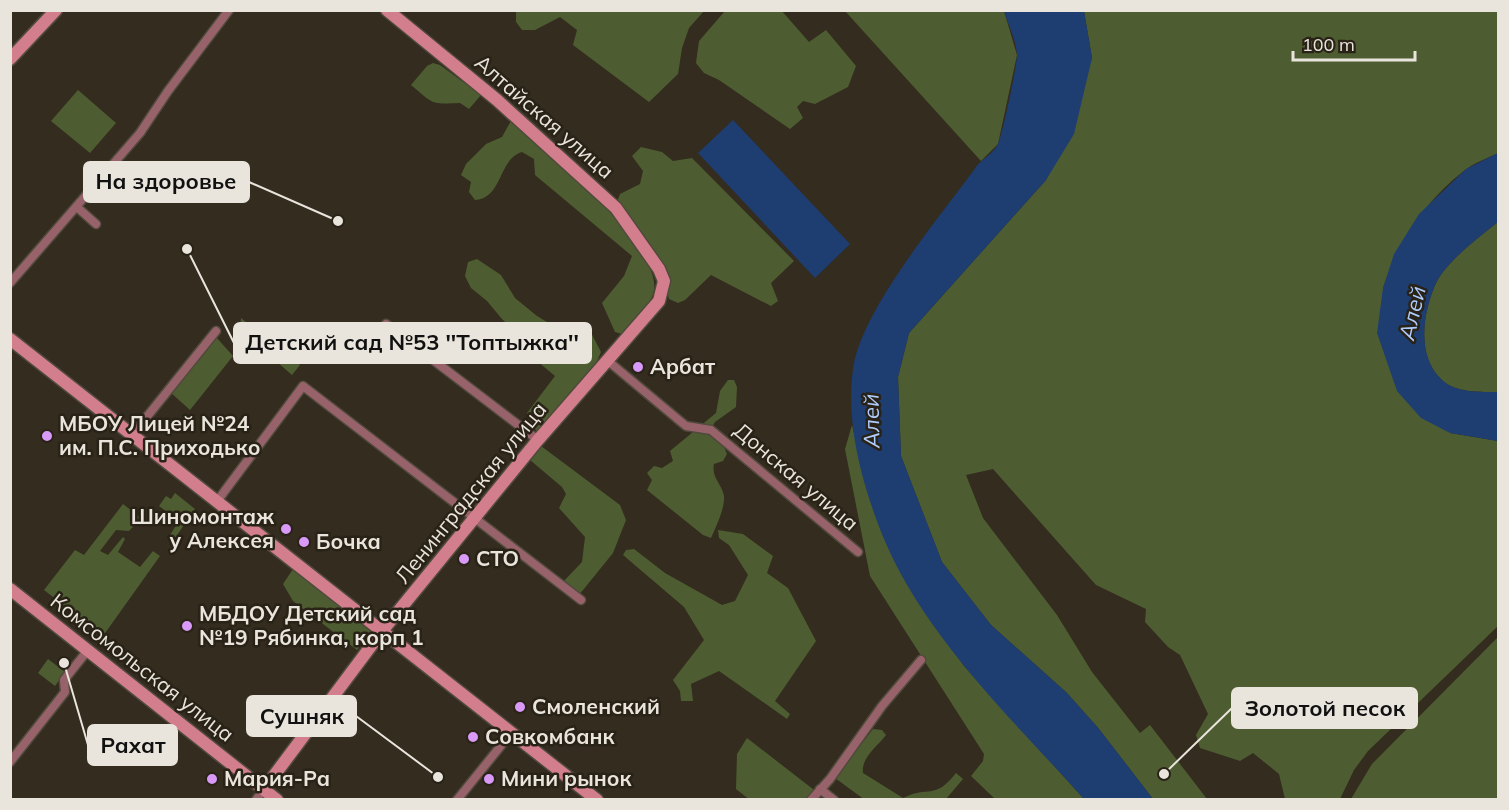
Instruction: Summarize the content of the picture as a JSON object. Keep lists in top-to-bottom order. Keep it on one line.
{"streets":{"main road":["Алтайская улица","Ленинградская улица","Комсомольская улица"],"street":["Донская улица"]},"crossings":[["Алтайская улица","Ленинградская улица"],["Донская улица","Ленинградская улица"],["Ленинградская улица","Комсомольская улица"]],"water":["Алей"],"places":["На здоровье","Детский сад №53 ''Топтыжка''","Арбат","МБОУ Лицей №24 им. П.С. Приходько","Шиномонтаж у Алексея","Бочка","СТО","МБДОУ Детский сад №19 Рябинка, корп 1","Рахат","Смоленский","Совкомбанк","Золотой песок","Сушняк","Мария-Ра","Мини рынок"],"scale_bar":"100 m"}
